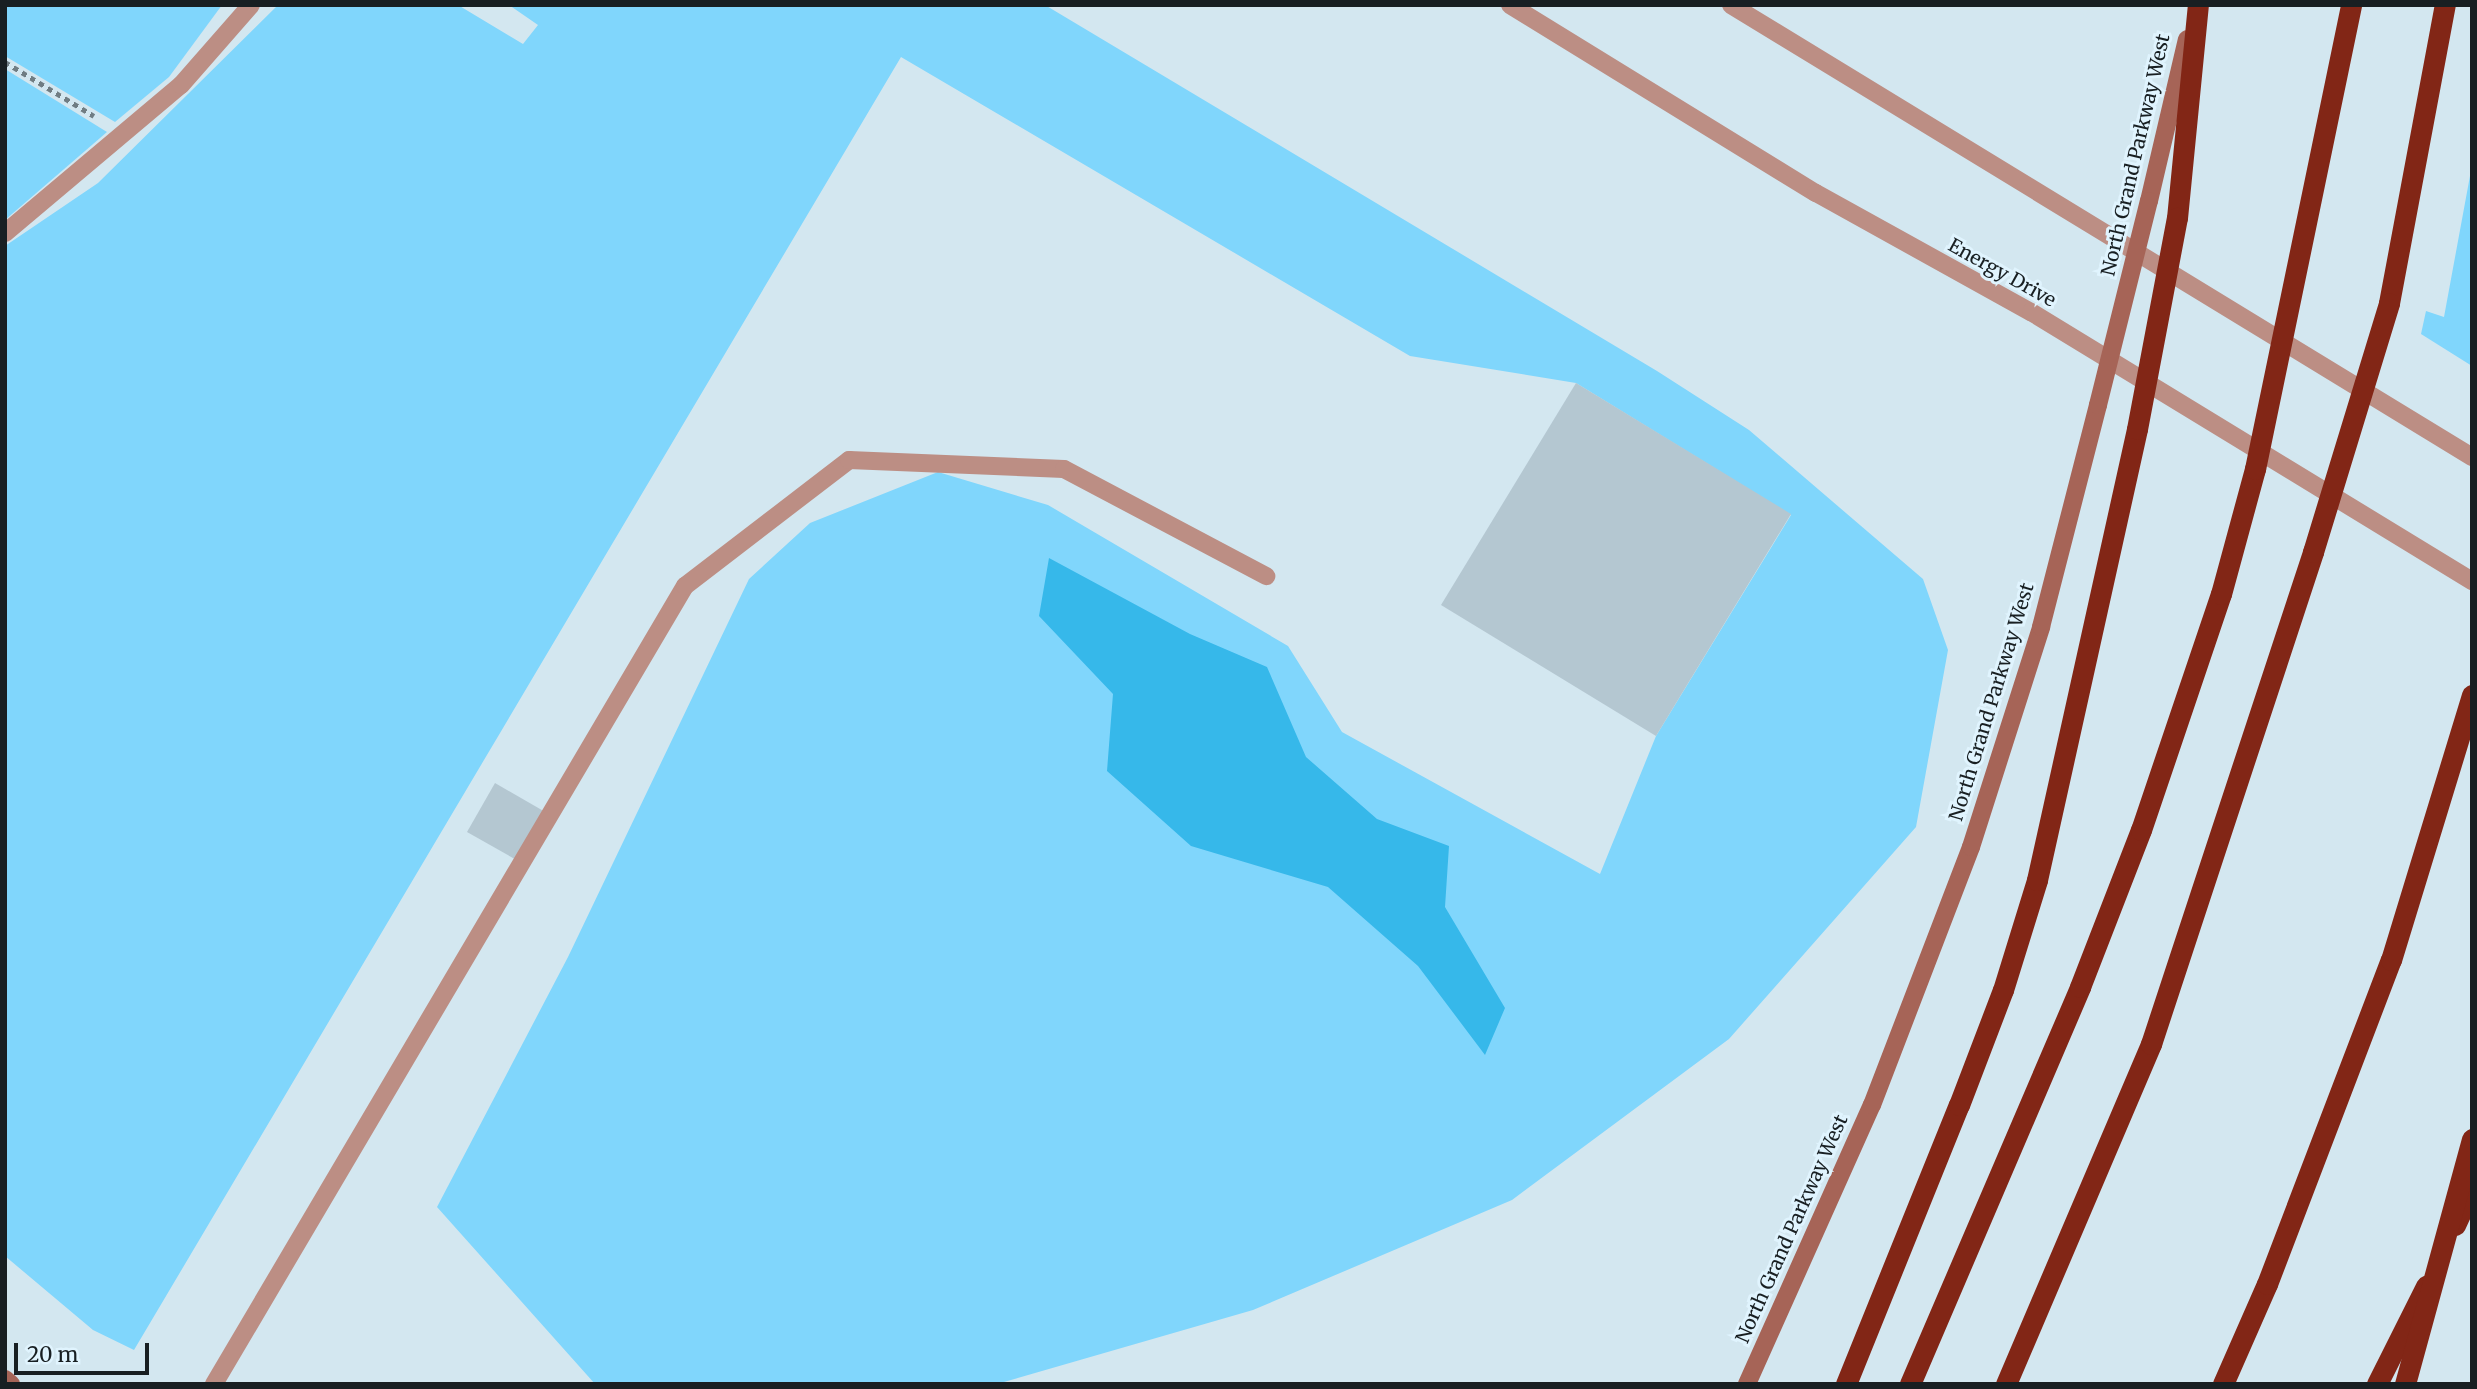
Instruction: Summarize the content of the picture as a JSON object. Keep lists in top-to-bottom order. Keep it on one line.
{"streets":{"main road":["North Grand Parkway West"],"street":["Energy Drive"]},"scale_bar":"20 m"}
